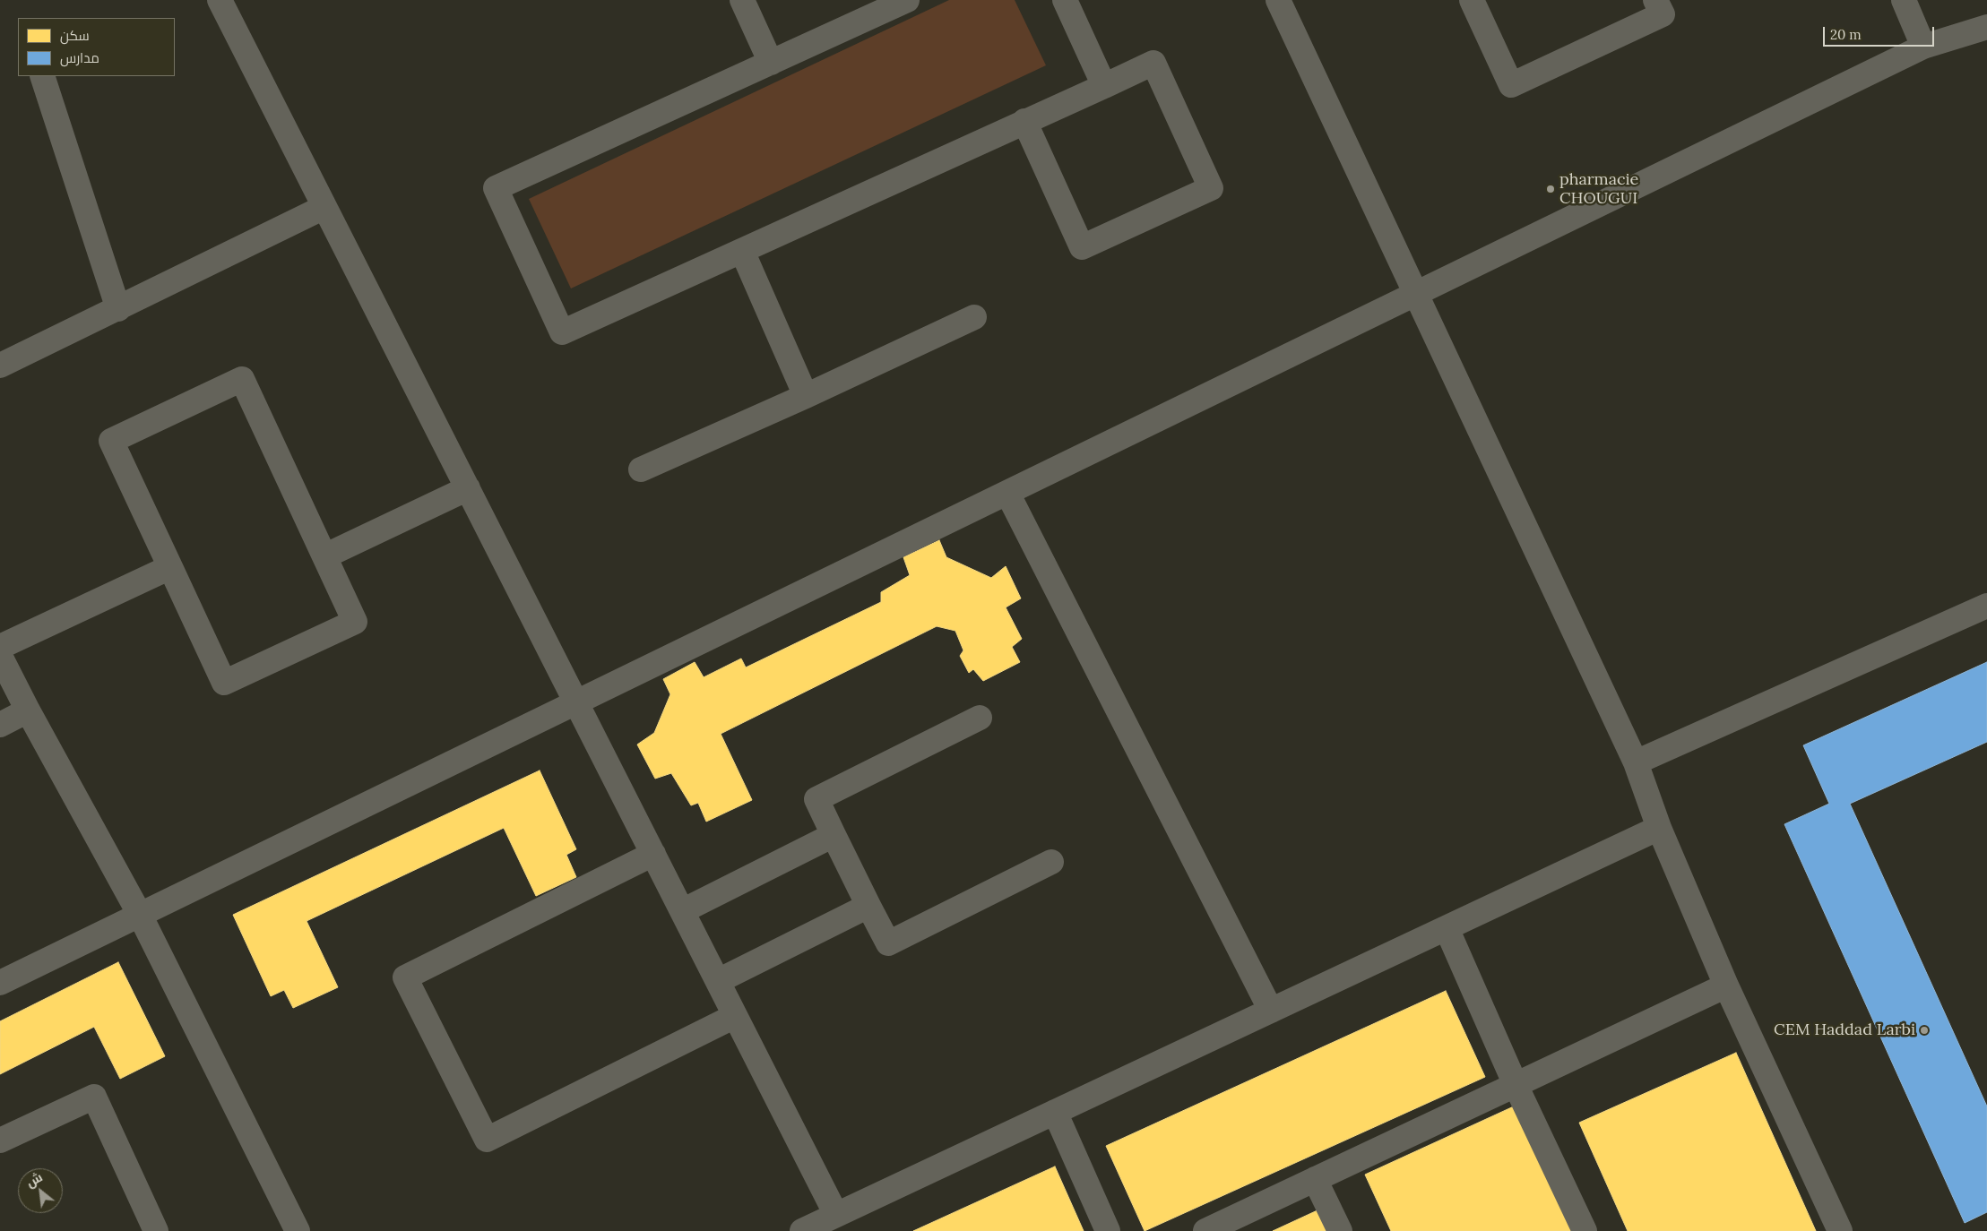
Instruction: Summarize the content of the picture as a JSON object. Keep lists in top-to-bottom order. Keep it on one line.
{"places":["pharmacie CHOUGUI","CEM Haddad Larbi"],"legend":["سكن","مدارس"],"scale_bar":"20 m","north":"top left"}
